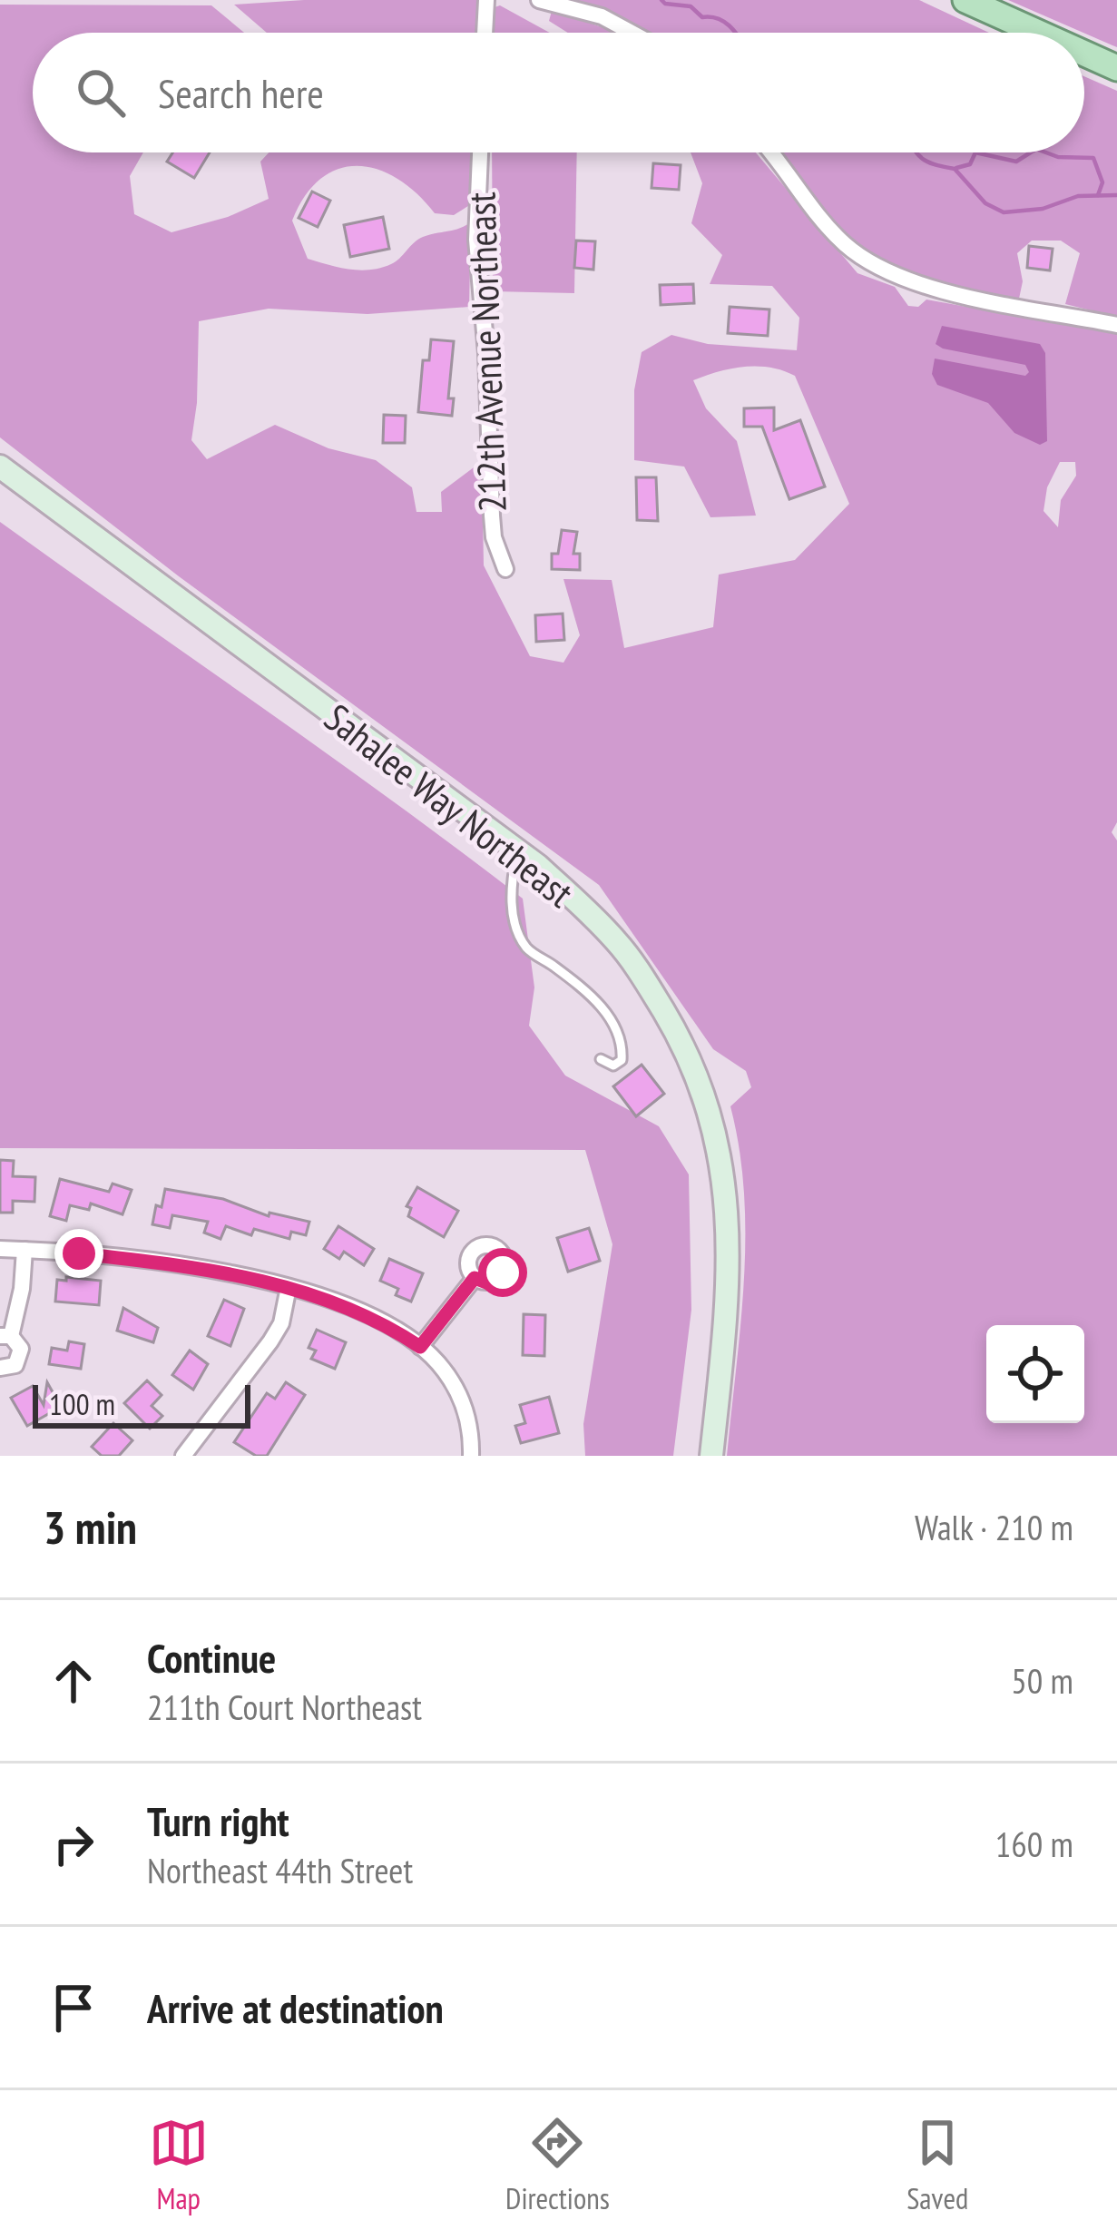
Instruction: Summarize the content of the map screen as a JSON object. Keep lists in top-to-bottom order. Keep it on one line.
{"streets":{"main road":["Sahalee Way Northeast"],"street":["212th Avenue Northeast"]},"scale_bar":"100 m","page":{"search":"Search here","scale":"100 m","heading":["3 min","Walk · 210 m"],"list":[["Continue","211th Court Northeast","50 m"],["Turn right","Northeast 44th Street","160 m"],"Arrive at destination"],"nav":["Map","Directions","Saved"]}}
